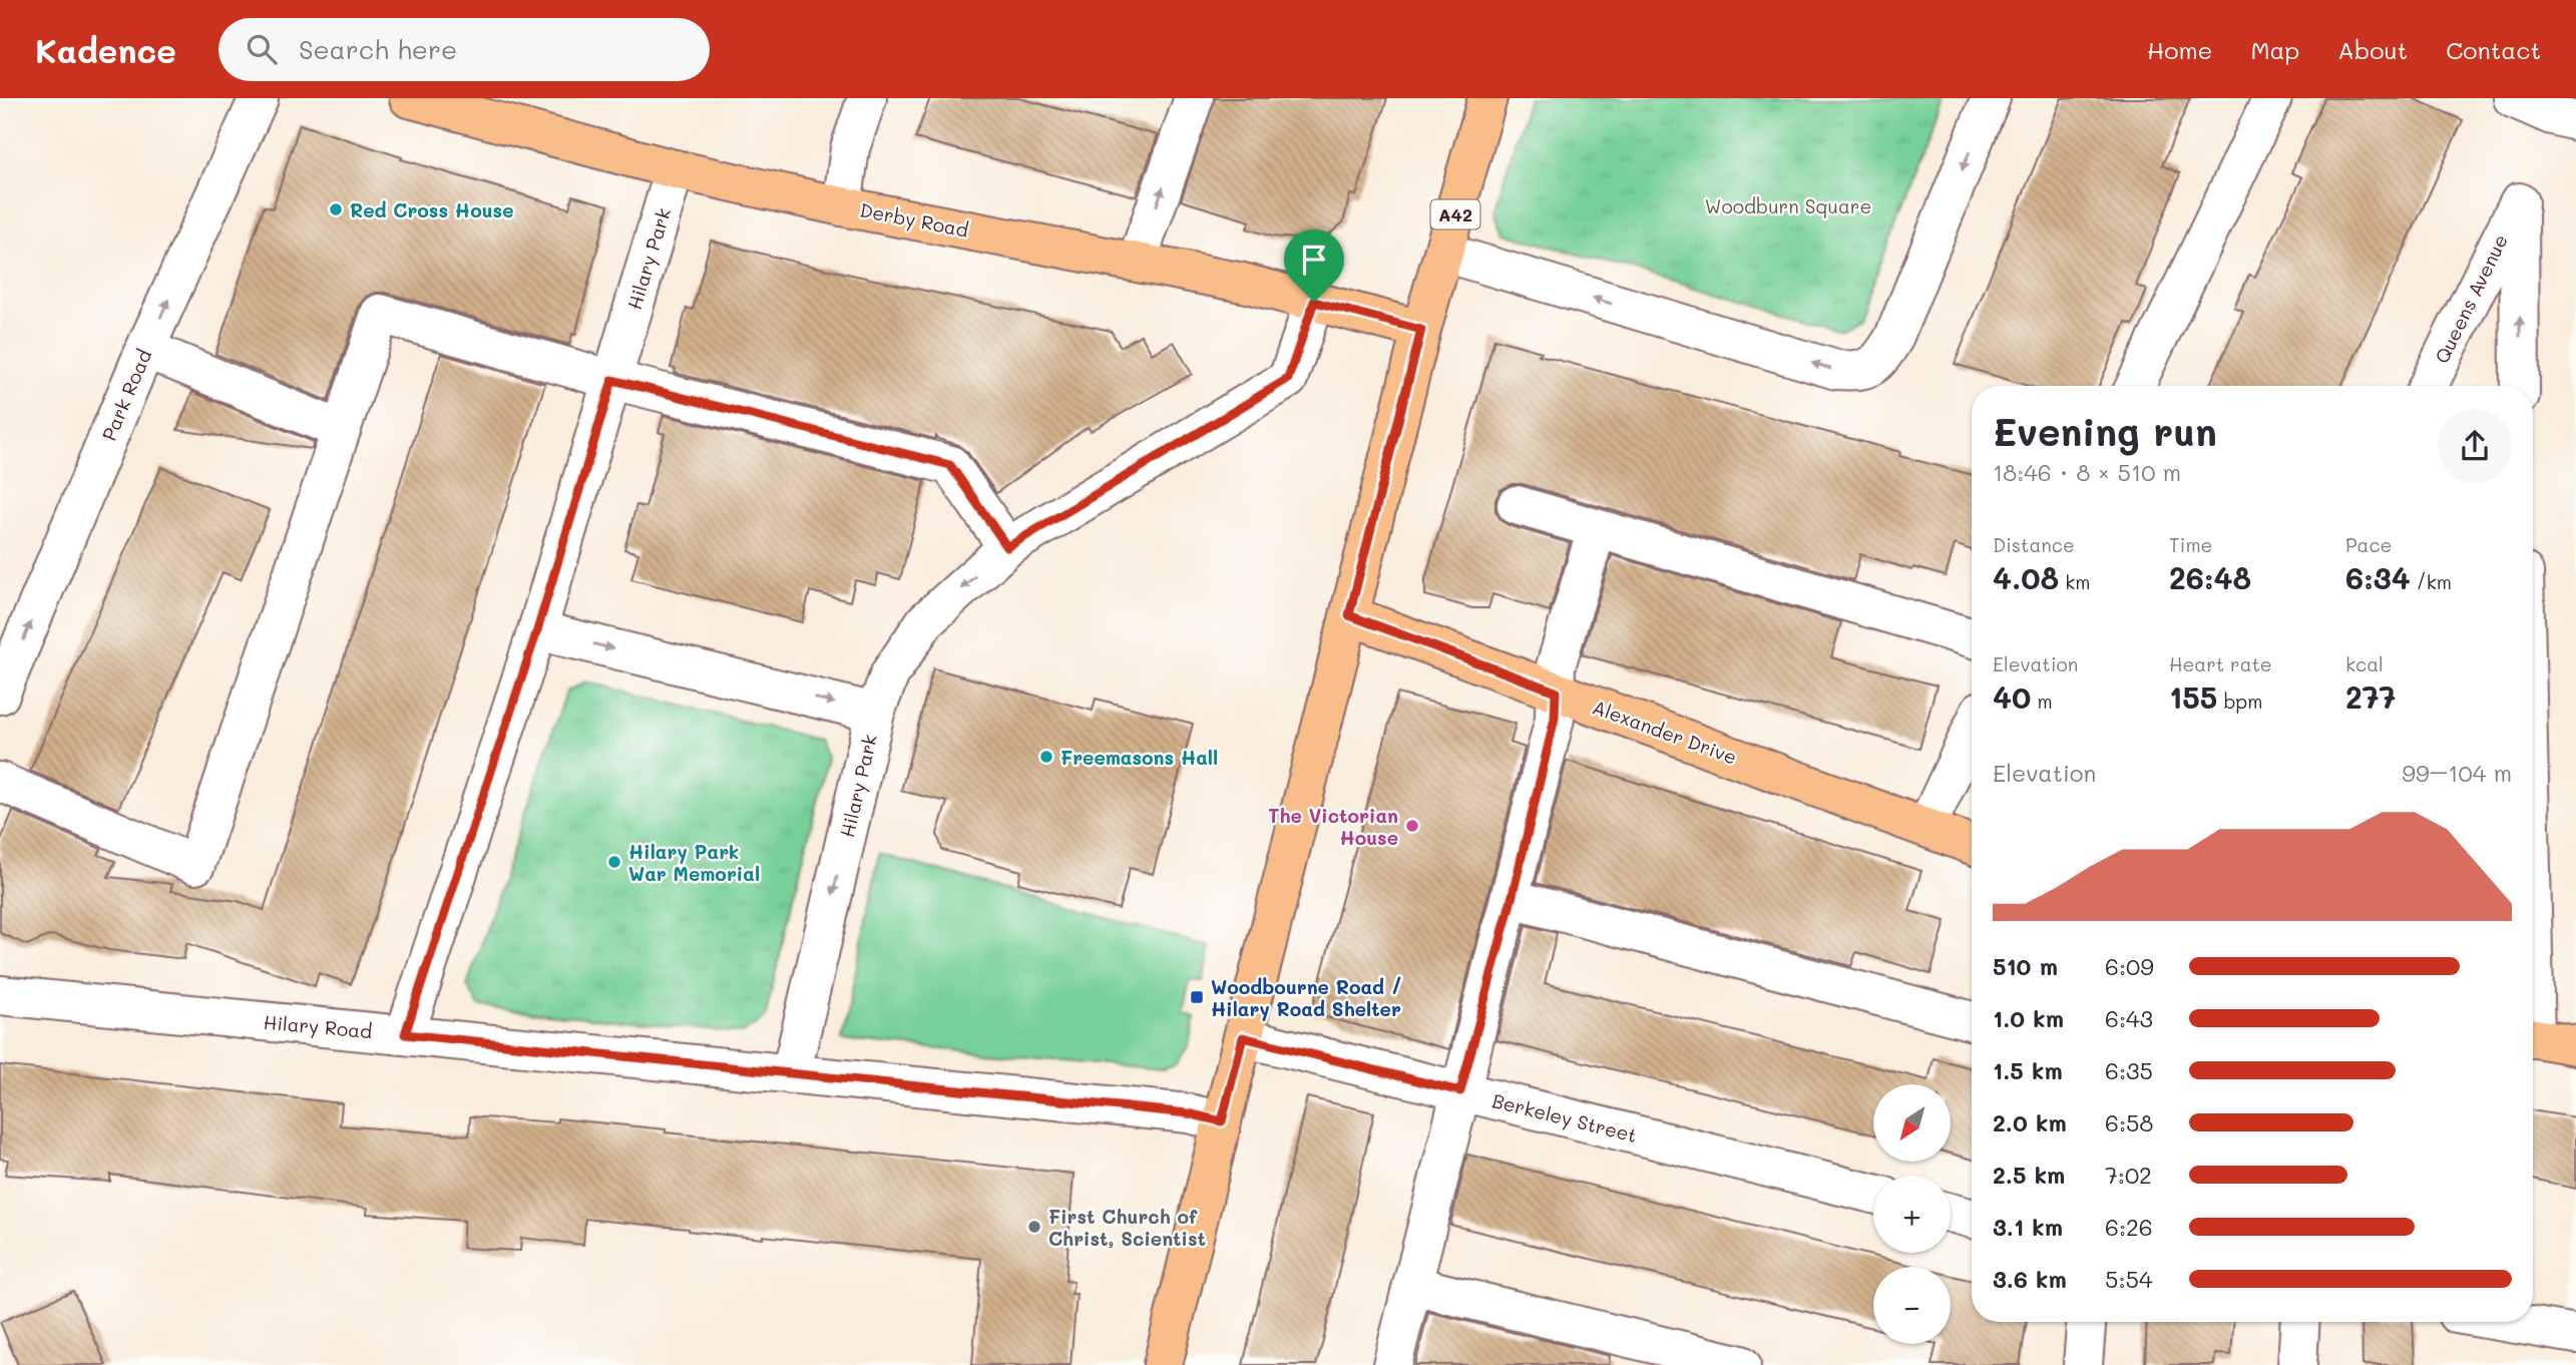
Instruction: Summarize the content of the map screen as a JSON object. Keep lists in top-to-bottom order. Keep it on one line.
{"streets":{"main road":["A42","Derby Road","Alexander Drive"],"street":["Hilary Park","Queens Avenue","Park Road","Hilary Road","Berkeley Street"]},"crossings":[["A42","Derby Road"],["A42","Alexander Drive"],["A42","Hilary Road"],["A42","Berkeley Street"],["Derby Road","Hilary Park"],["Hilary Park","Hilary Road"]],"one_way":["Park Road"],"parks":["Woodburn Square"],"places":{"other":["Red Cross House","Freemasons Hall","The Victorian House","Hilary Park War Memorial","First Church of Christ, Scientist"],"transit":["Woodbourne Road / Hilary Road Shelter"]},"north":"bottom left","page":{"header":"Kadence","search":"Search here","nav":["Home","Map","About","Contact"],"heading":["Evening run","18:46 · 8 × 510 m"],"stats":[["Distance","4.08 km"],["Time","26:48"],["Pace","6:34 /km"],["Elevation","40 m"],["Heart rate","155 bpm"],["kcal","277"]],"chart":["Elevation","99–104 m"],"list":[{"name":"510 m","note":"6:09"},{"name":"1.0 km","note":"6:43"},{"name":"1.5 km","note":"6:35"},{"name":"2.0 km","note":"6:58"},{"name":"2.5 km","note":"7:02"},{"name":"3.1 km","note":"6:26"},{"name":"3.6 km","note":"5:54"}],"map_buttons":["+","−"]}}
